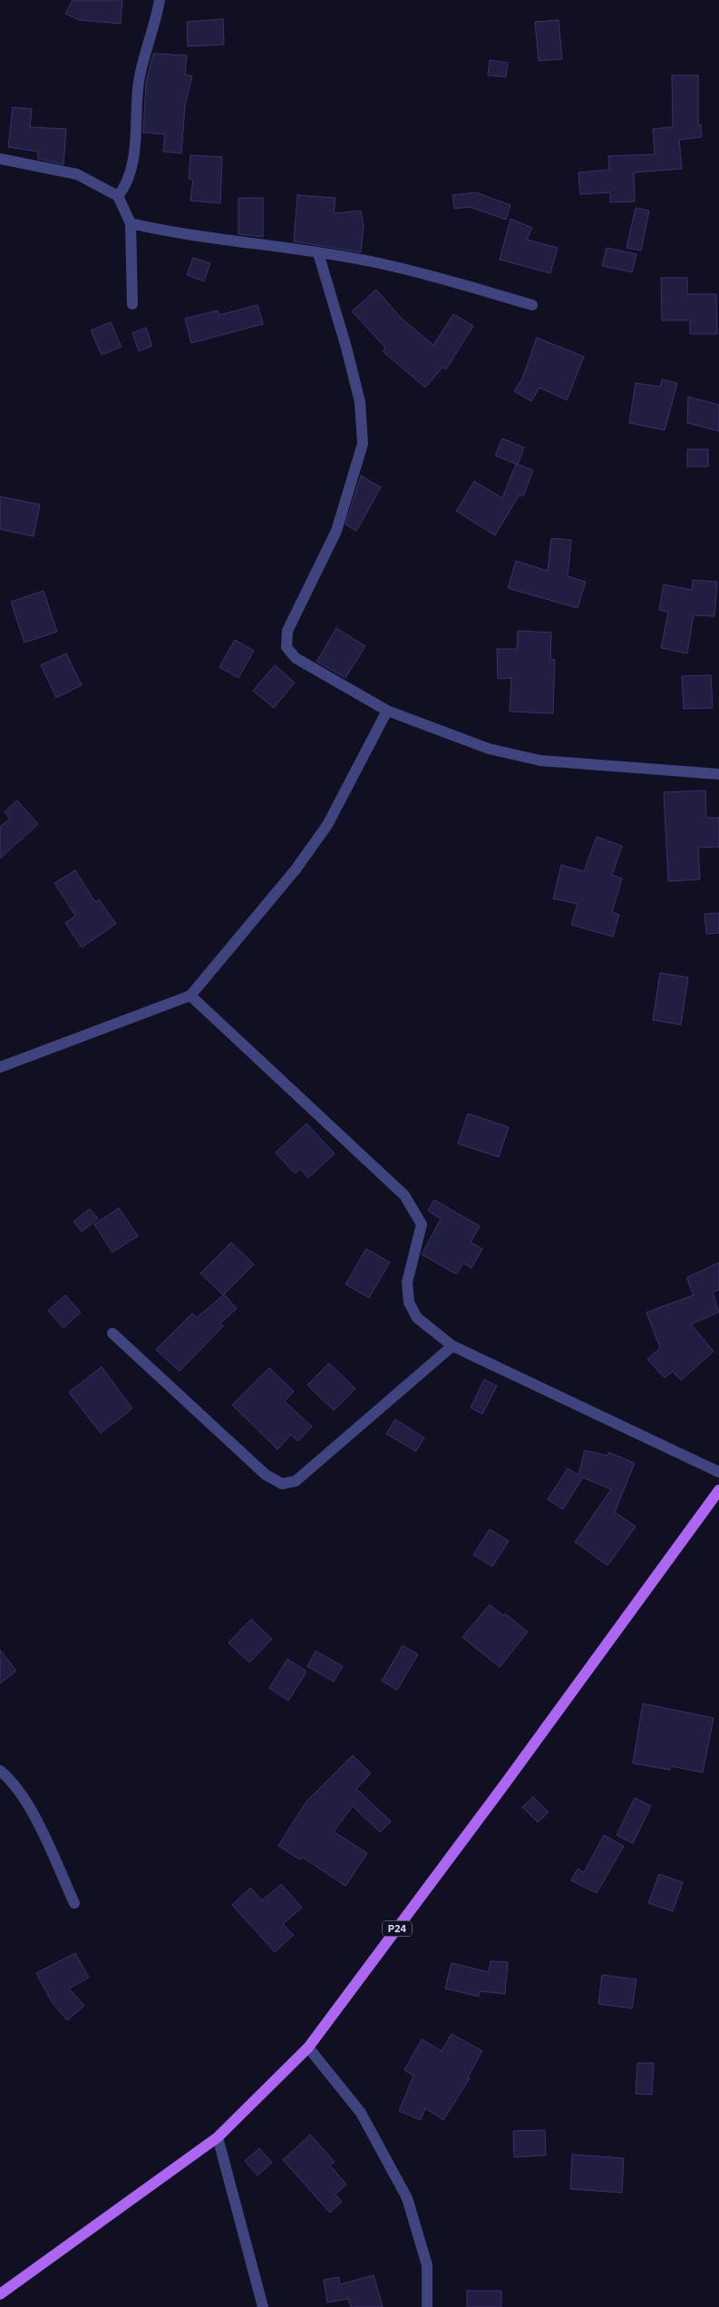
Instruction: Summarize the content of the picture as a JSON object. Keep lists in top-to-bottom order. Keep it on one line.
{"streets":{"main road":["P24"]}}
